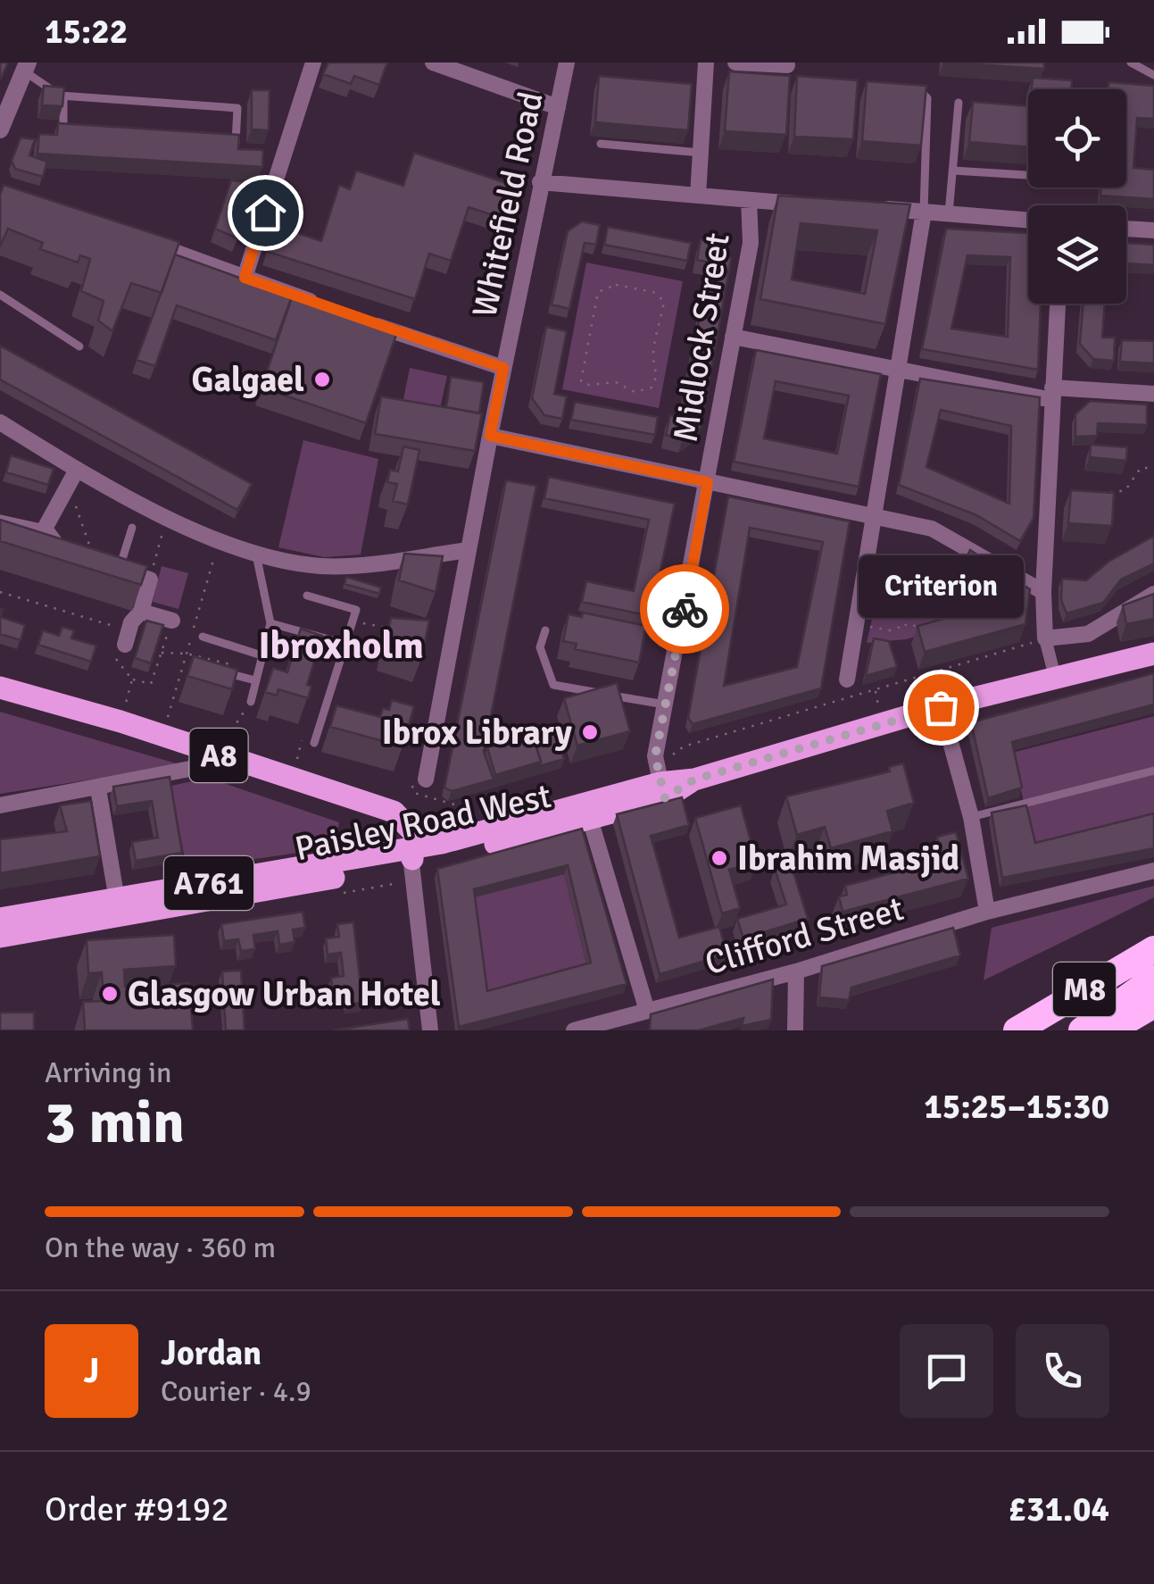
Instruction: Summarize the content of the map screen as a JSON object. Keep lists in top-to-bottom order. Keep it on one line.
{"streets":{"highway":["M8"],"main road":["A8","Paisley Road West","A761"],"street":["Whitefield Road","Midlock Street","Clifford Street"]},"crossings":[["Midlock Street","Paisley Road West"],["A8","Paisley Road West"]],"districts":["Ibroxholm"],"places":["Galgael","Criterion","Ibrox Library","Ibrahim Masjid","Glasgow Urban Hotel"],"page":{"status":"15:22","bubble":"Criterion","heading":["3 min","Arriving in","15:25–15:30"],"panel":["Jordan","Courier · 4.9","Order #9192","£31.04"],"bar":"On the way · 360 m","round":"J"}}
